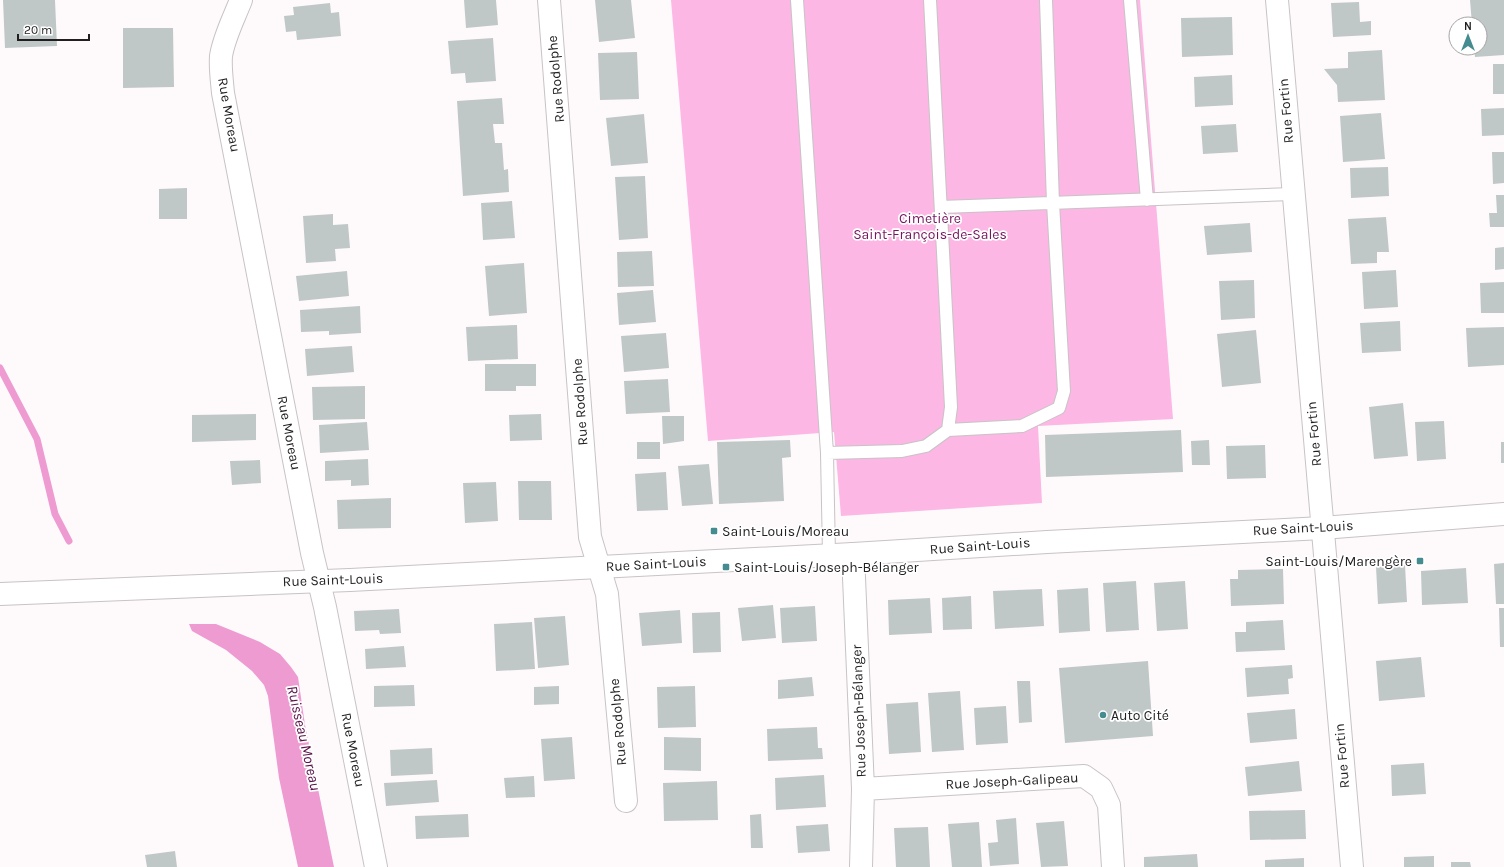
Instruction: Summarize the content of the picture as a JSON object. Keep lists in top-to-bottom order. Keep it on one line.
{"streets":{"street":["Rue Rodolphe","Rue Fortin","Rue Moreau","Rue Saint-Louis","Rue Joseph-Bélanger","Rue Joseph-Galipeau"]},"crossings":[["Rue Rodolphe","Rue Saint-Louis"],["Rue Fortin","Rue Saint-Louis"],["Rue Moreau","Rue Saint-Louis"],["Rue Saint-Louis","Rue Joseph-Bélanger"],["Rue Joseph-Bélanger","Rue Joseph-Galipeau"]],"water":["Ruisseau Moreau"],"parks":["Cimetière Saint-François-de-Sales"],"places":{"transit":["Saint-Louis/Moreau","Saint-Louis/Marengère","Saint-Louis/Joseph-Bélanger"],"other":["Auto Cité"]},"scale_bar":"20 m","north":"top"}
